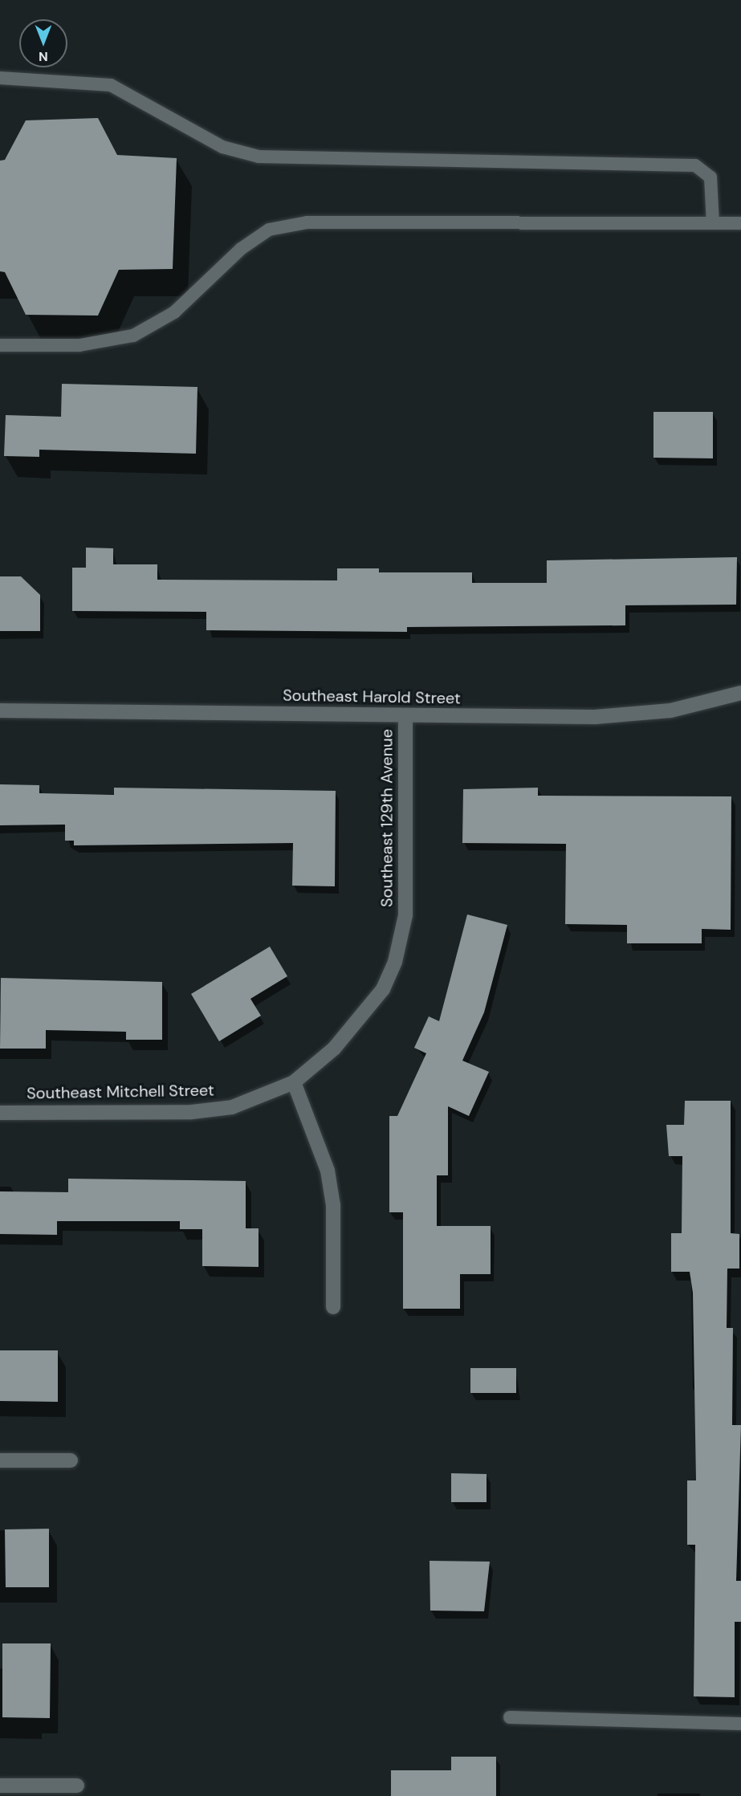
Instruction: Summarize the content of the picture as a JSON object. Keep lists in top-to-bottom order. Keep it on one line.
{"streets":{"street":["Southeast Harold Street","Southeast 129th Avenue","Southeast Mitchell Street"]},"crossings":[["Southeast Harold Street","Southeast 129th Avenue"],["Southeast 129th Avenue","Southeast Mitchell Street"]],"north":"bottom"}
